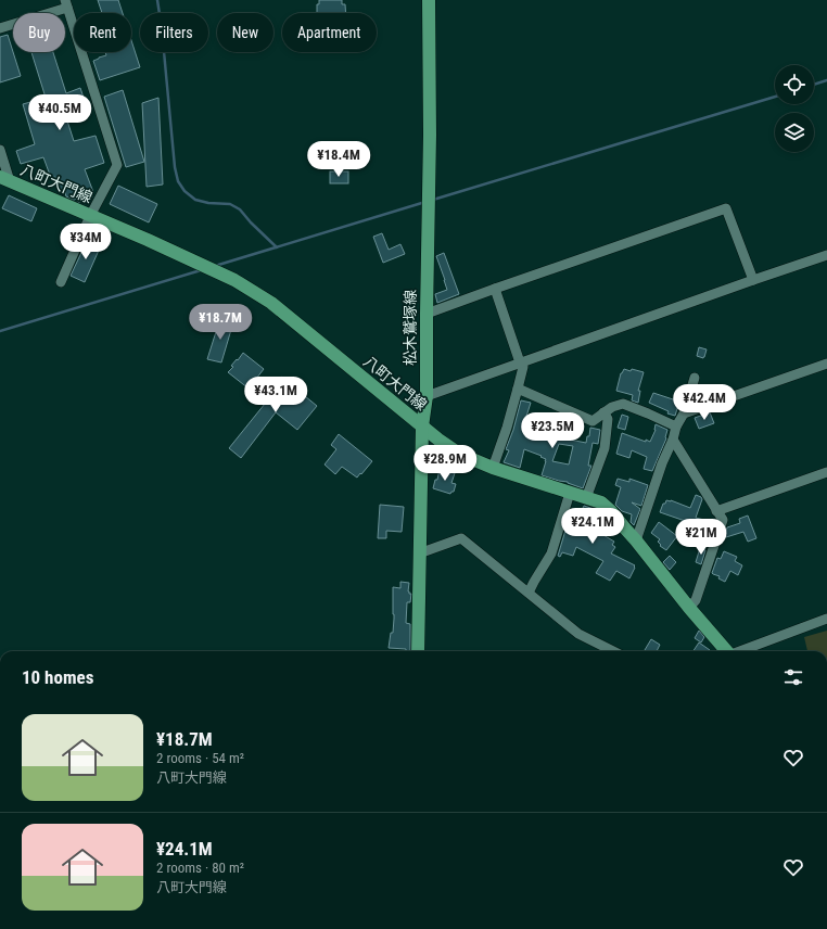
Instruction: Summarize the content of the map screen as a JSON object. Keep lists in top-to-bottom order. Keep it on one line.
{"streets":{"main road":["八町大門線","松木鷲塚線"]},"crossings":[["八町大門線","松木鷲塚線"]],"page":{"chip":["Buy","Rent","Filters","New","Apartment"],"price":["¥40.5M","¥18.4M","¥34M","¥18.7M","¥43.1M","¥42.4M","¥23.5M","¥28.9M","¥24.1M","¥21M"],"heading":"10 homes","list":[{"name":"¥18.7M","note":"2 rooms · 54 m² · 八町大門線"},{"name":"¥24.1M","note":"2 rooms · 80 m² · 八町大門線"}]}}
